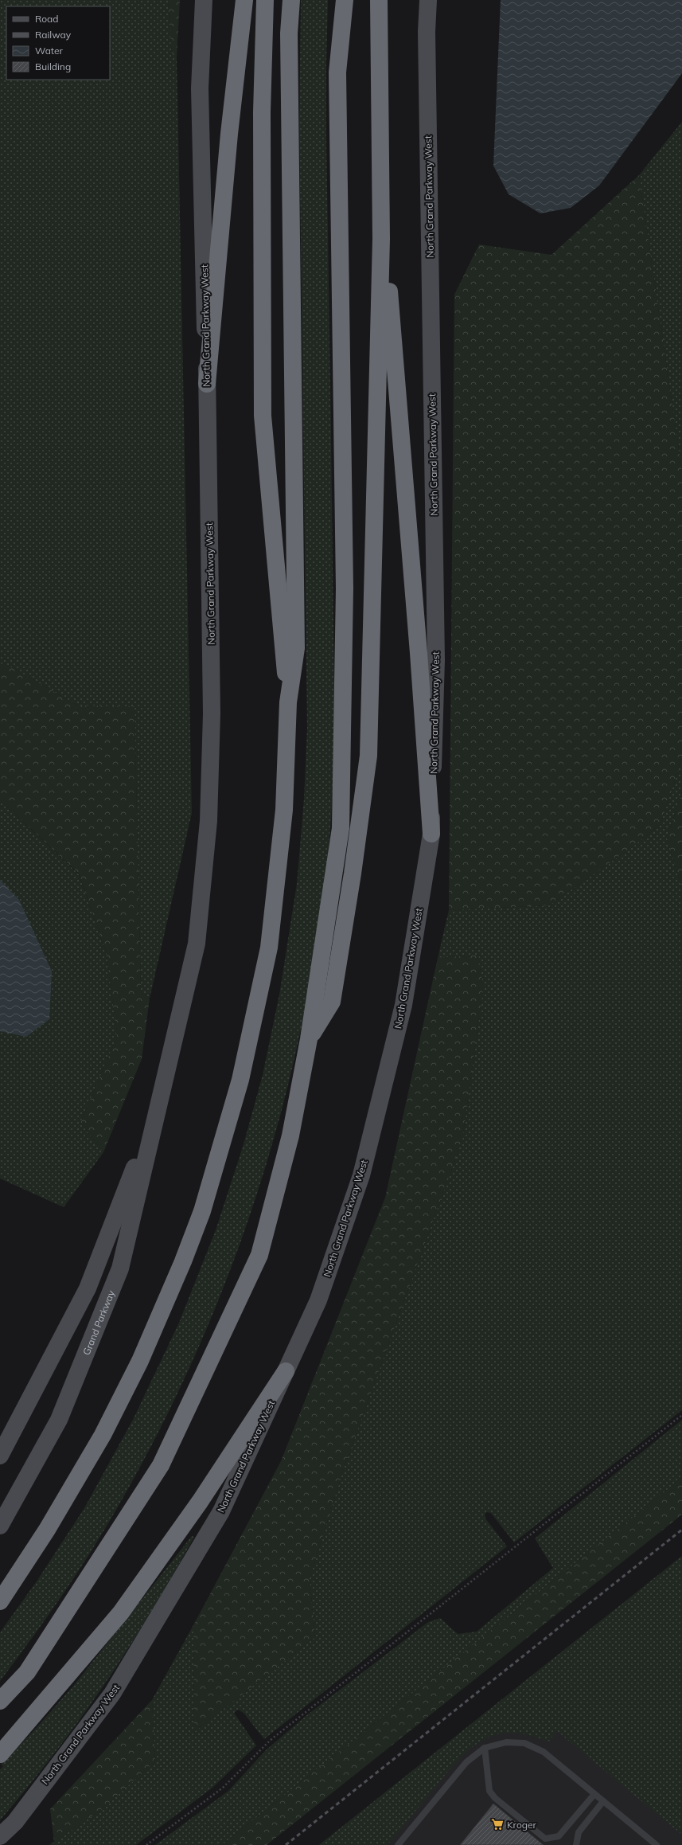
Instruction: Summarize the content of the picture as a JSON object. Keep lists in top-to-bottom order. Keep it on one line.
{"streets":{"main road":["North Grand Parkway West","Grand Parkway"]},"crossings":[["North Grand Parkway West","Grand Parkway"]],"places":{"supermarket":["Kroger"]},"legend":["Road","Railway","Water","Building"]}
